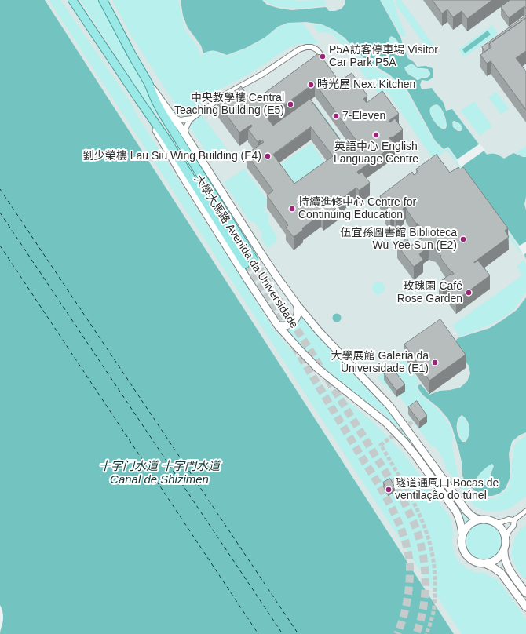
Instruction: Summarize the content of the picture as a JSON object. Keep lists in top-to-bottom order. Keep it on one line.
{"streets":{"main road":["大學大馬路 Avenida da Universidade"]},"water":["十字门水道 十字門水道 Canal de Shizimen"],"places":["P5A訪客停車場 Visitor Car Park P5A","時光屋 Next Kitchen","中央教學樓 Central Teaching Building (E5)","7-Eleven","英語中心 English Language Centre","劉少榮樓 Lau Siu Wing Building (E4)","持續進修中心 Centre for Continuing Education","伍宜孫圖書館 Biblioteca Wu Yee Sun (E2)","玫瑰園 Café Rose Garden","大學展館 Galeria da Universidade (E1)","隧道通風口 Bocas de ventilação do túnel"]}
